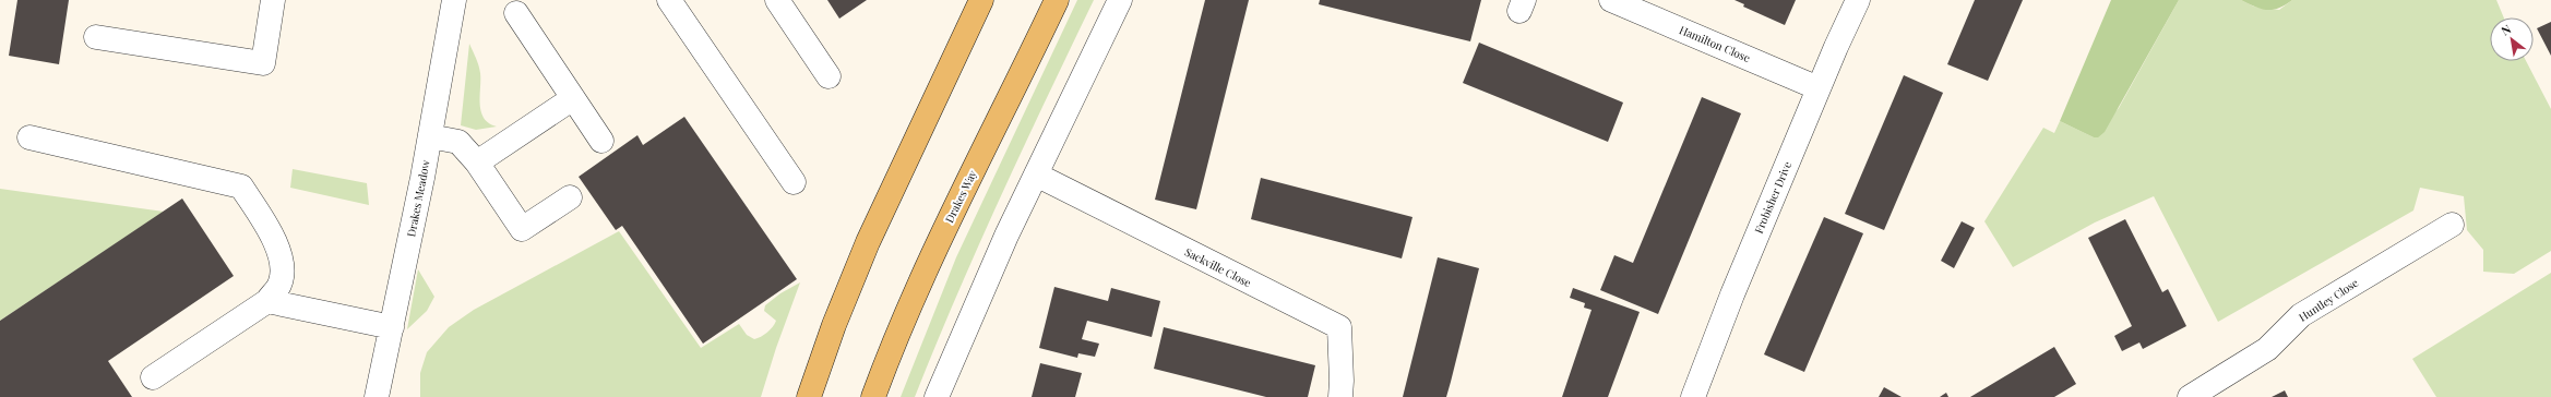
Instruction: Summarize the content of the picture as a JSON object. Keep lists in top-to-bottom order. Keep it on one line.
{"streets":{"main road":["Drakes Way"],"street":["Hamilton Close","Frobisher Drive","Drakes Meadow","Sackville Close","Huntley Close"]},"crossings":[["Hamilton Close","Frobisher Drive"]],"north":"top left"}
